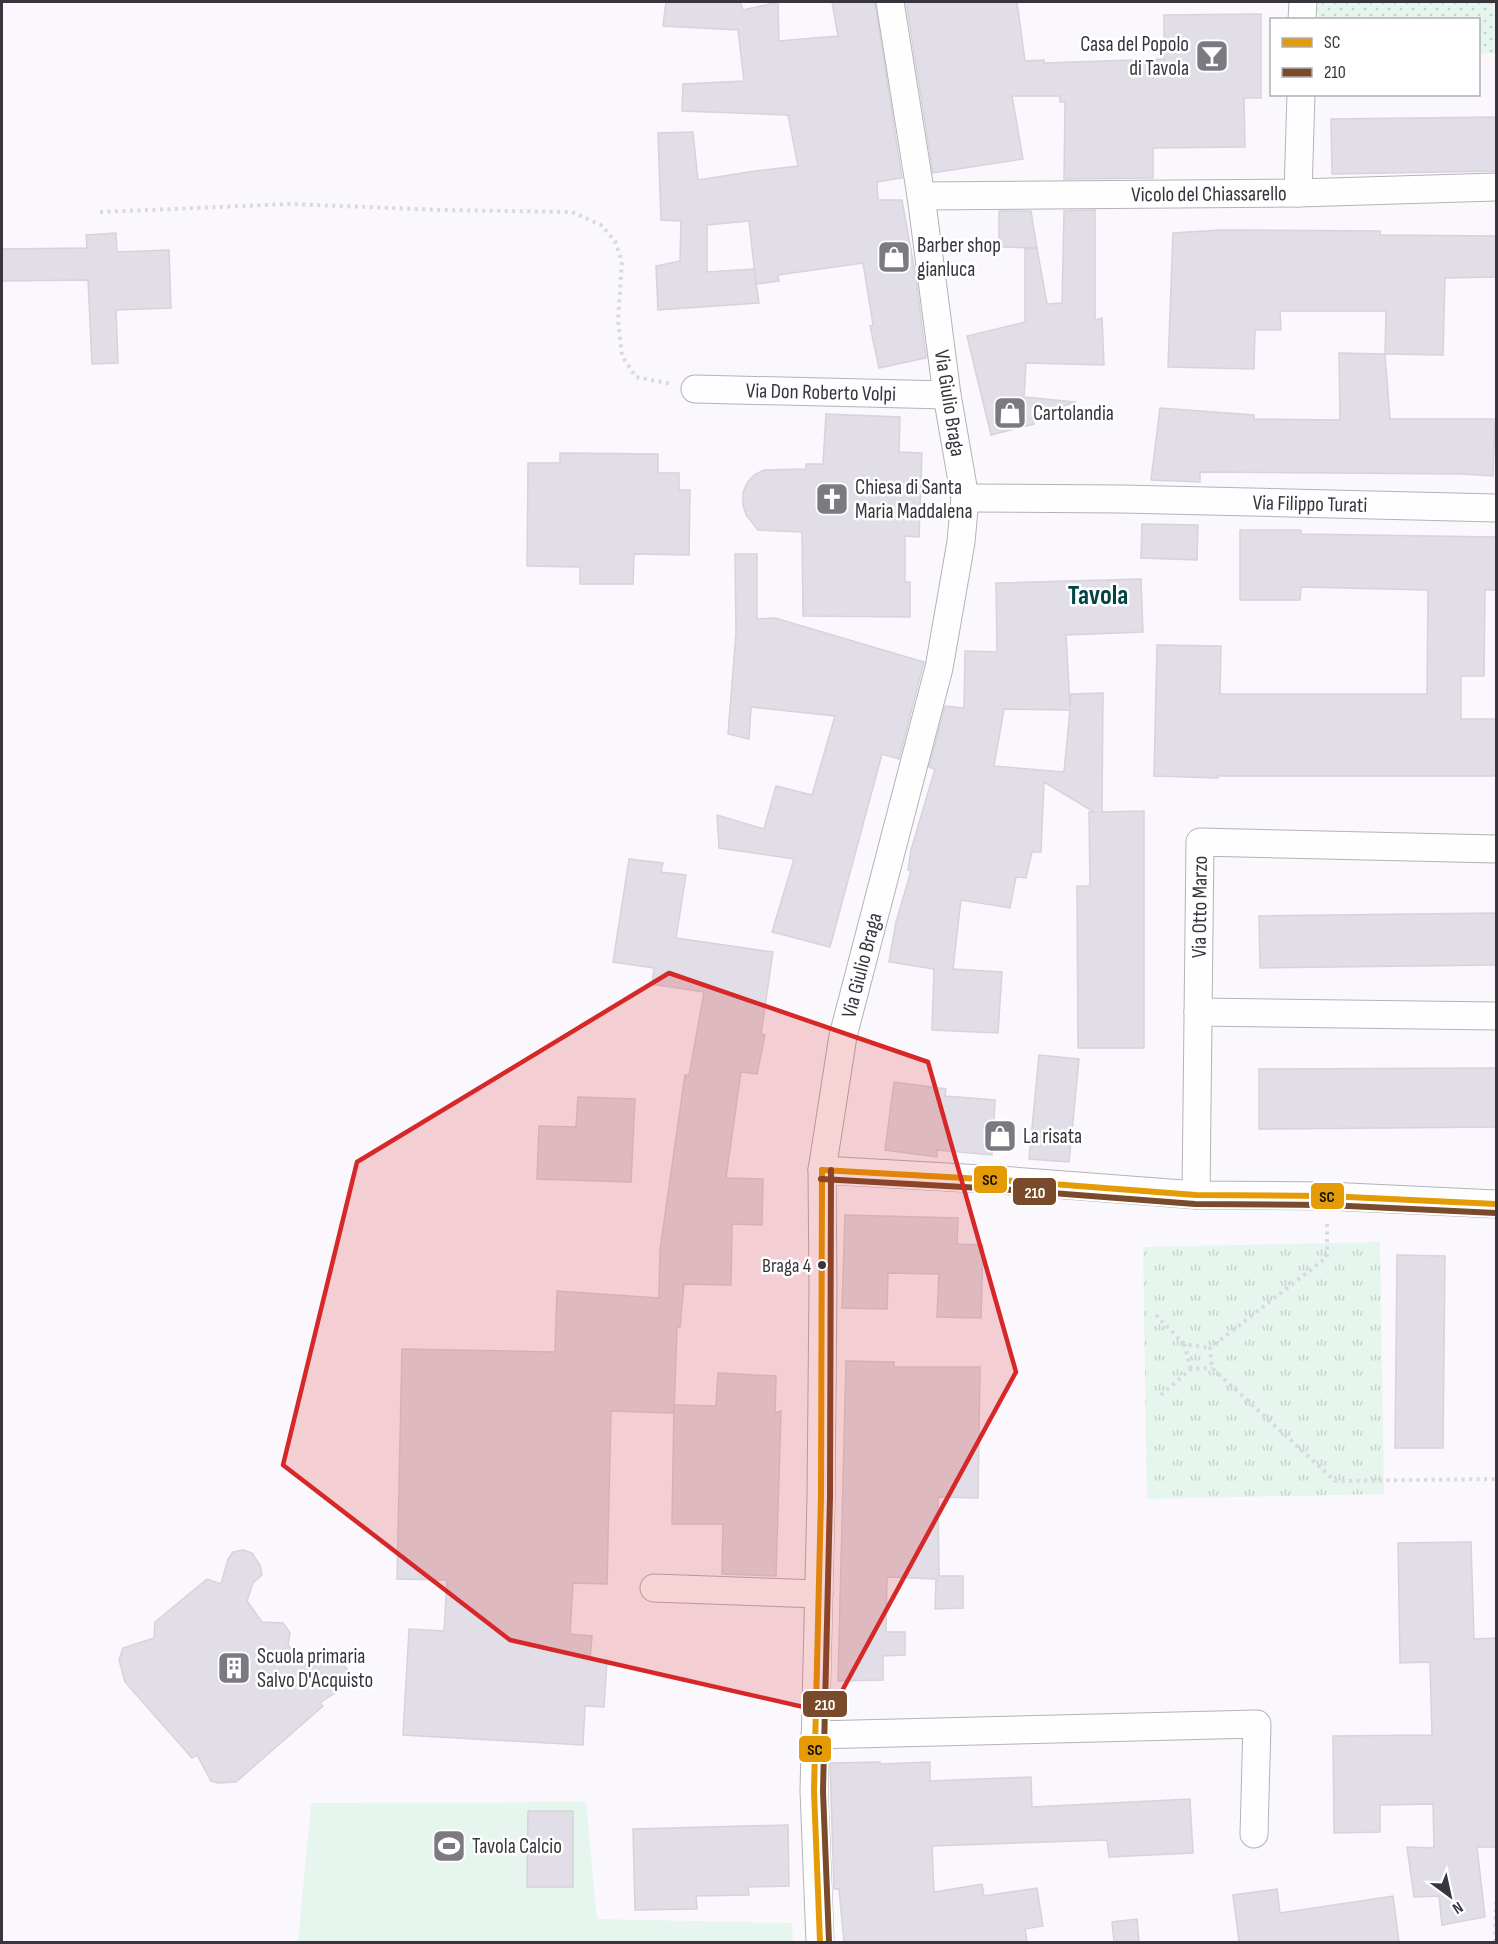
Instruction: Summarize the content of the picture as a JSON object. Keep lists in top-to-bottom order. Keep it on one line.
{"streets":{"street":["Vicolo del Chiassarello","Via Don Roberto Volpi","Via Giulio Braga","Via Filippo Turati","Via Otto Marzo"]},"crossings":[["Vicolo del Chiassarello","Via Giulio Braga"],["Via Don Roberto Volpi","Via Giulio Braga"],["Via Giulio Braga","Via Filippo Turati"]],"districts":["Tavola"],"places":{"bar":["Casa del Popolo di Tavola"],"shop":["Barber shop gianluca","Cartolandia","La risata"],"church":["Chiesa di Santa Maria Maddalena"],"other":["Braga 4"],"building":["Scuola primaria Salvo D'Acquisto"],"sports":["Tavola Calcio"]},"lines":["transit line SC","transit line 210"],"legend":["SC","210"],"north":"bottom right"}
